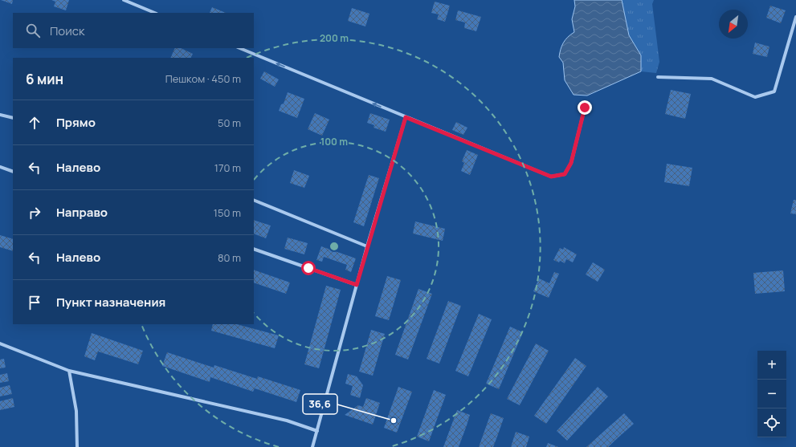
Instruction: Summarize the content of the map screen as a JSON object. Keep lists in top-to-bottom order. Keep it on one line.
{"places":["36,6"],"north":"bottom left","page":{"search":"Поиск","heading":["6 мин","Пешком · 450 m"],"list":[["Прямо","50 m"],["Налево","170 m"],["Направо","150 m"],["Налево","80 m"],"Пункт назначения"],"map_buttons":["+","−"]},"rings":["200 m","100 m"]}
